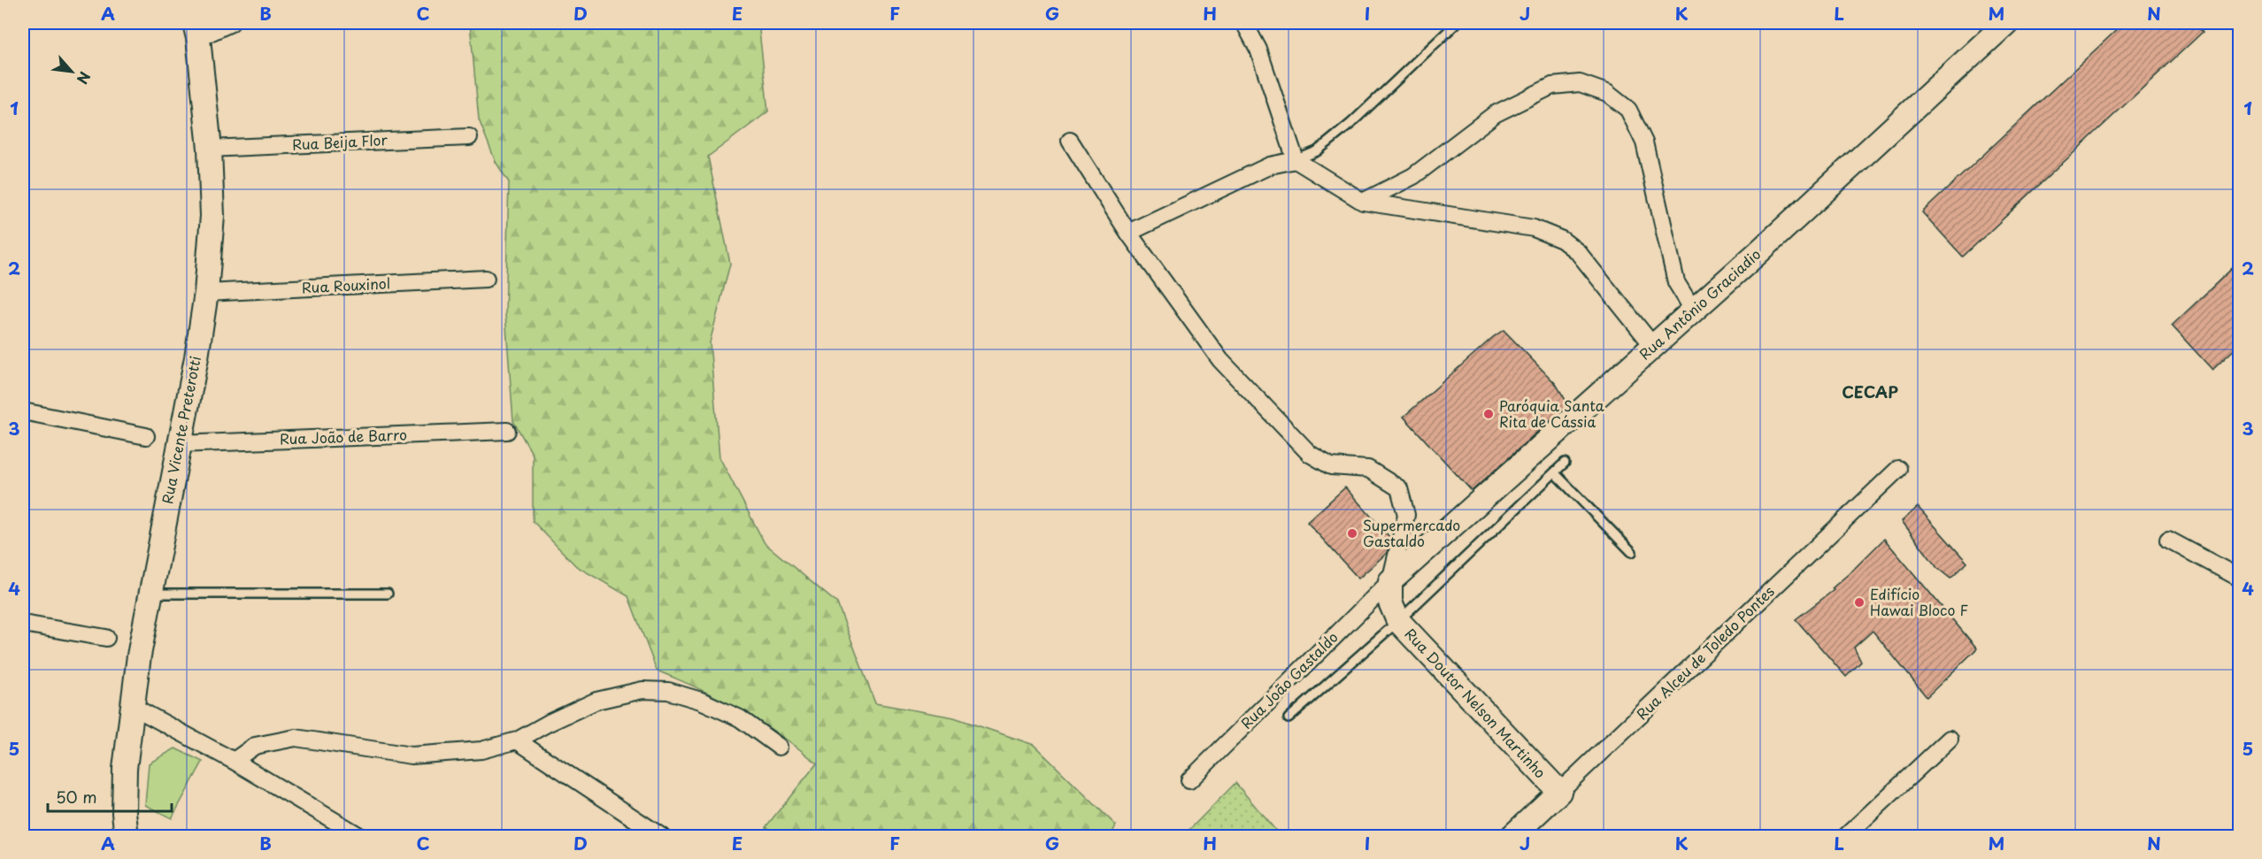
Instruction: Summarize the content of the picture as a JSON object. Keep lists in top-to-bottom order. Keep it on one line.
{"streets":{"main road":["Rua Antônio Graciadio","Rua Vicente Preterotti","Rua Alceu de Toledo Pontes","Rua Doutor Nelson Martinho"],"street":["Rua Beija Flor","Rua Rouxinol","Rua João de Barro","Rua João Gastaldo"]},"crossings":[["Rua Beija Flor","Rua Vicente Preterotti"],["Rua Rouxinol","Rua Vicente Preterotti"],["Rua Antônio Graciadio","Rua João Gastaldo"],["Rua Antônio Graciadio","Rua Doutor Nelson Martinho"],["Rua Vicente Preterotti","Rua João de Barro"],["Rua Alceu de Toledo Pontes","Rua Doutor Nelson Martinho"],["Rua João Gastaldo","Rua Doutor Nelson Martinho"]],"districts":["CECAP"],"places":["Paróquia Santa Rita de Cássia","Supermercado Gastaldo","Edifício Hawai Bloco F"],"scale_bar":"50 m","north":"bottom right","grid":{"columns":["A","B","C","D","E","F","G","H","I","J","K","L","M","N"],"rows":["1","2","3","4","5"]}}
